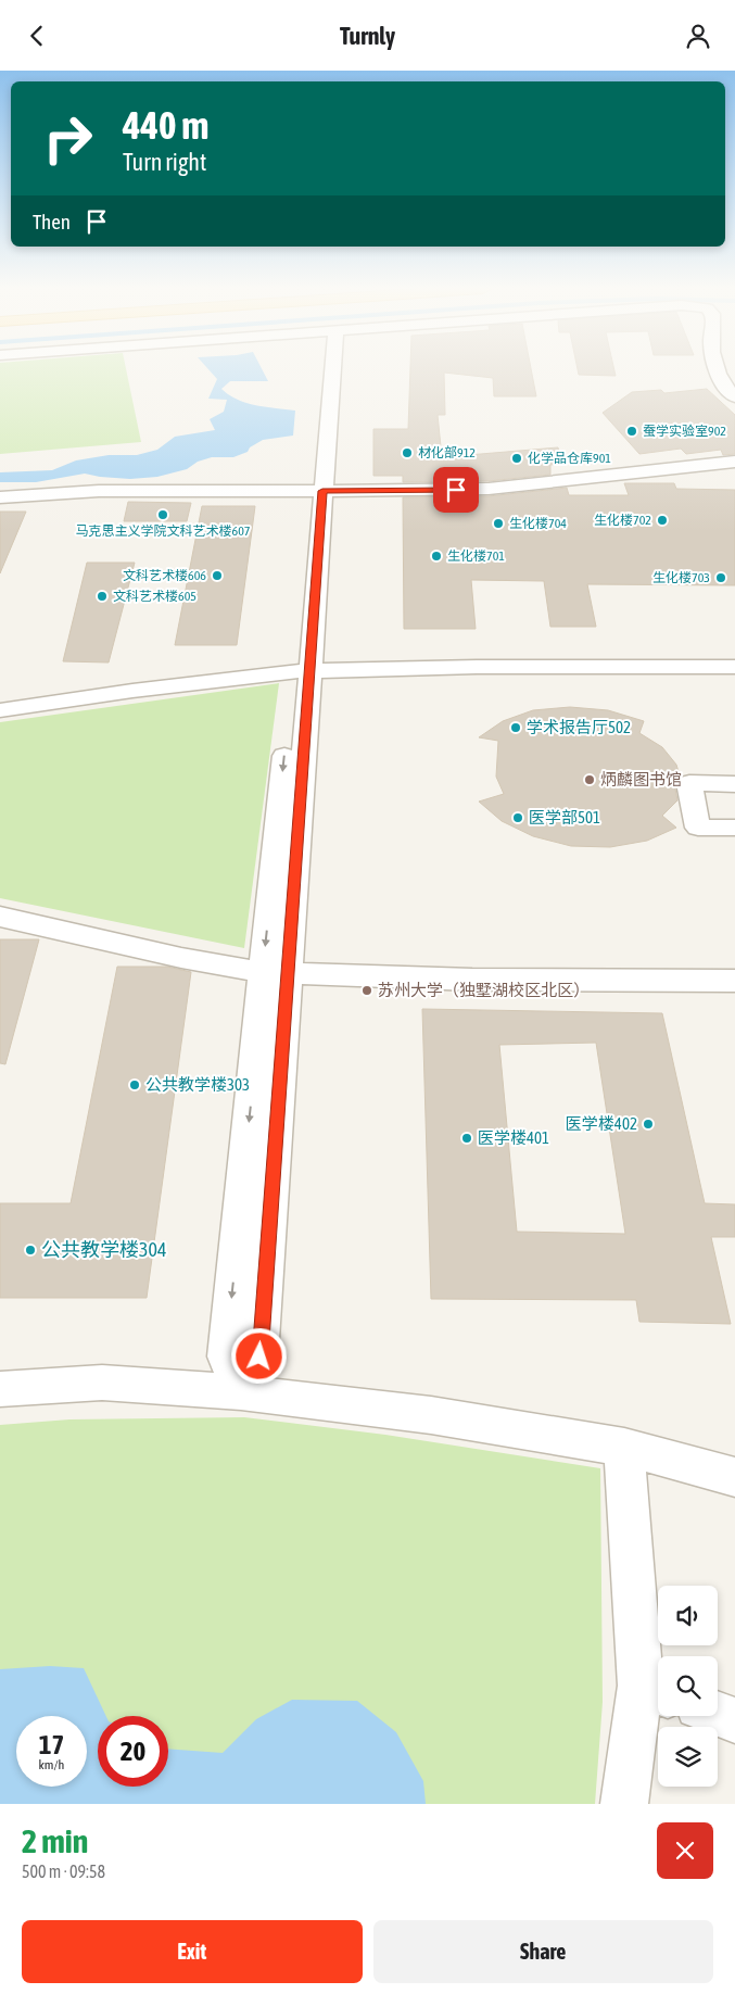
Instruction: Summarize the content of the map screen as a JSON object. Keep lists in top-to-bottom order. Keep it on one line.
{"places":["蚕学实验室902","材化部912","化学品仓库901","马克思主义学院文科艺术楼607","生化楼702","生化楼704","生化楼701","文科艺术楼606","生化楼703","文科艺术楼605","学术报告厅502","炳麟图书馆","医学部501","苏州大学（独墅湖校区北区）","公共教学楼303","医学楼402","医学楼401","公共教学楼304"],"page":{"header":"Turnly","turn":["440 m","Turn right"],"then":"Then","speed":"17 km/h","limit":"20","heading":["2 min","500 m · 09:58"],"buttons":["Exit","Share"]}}
